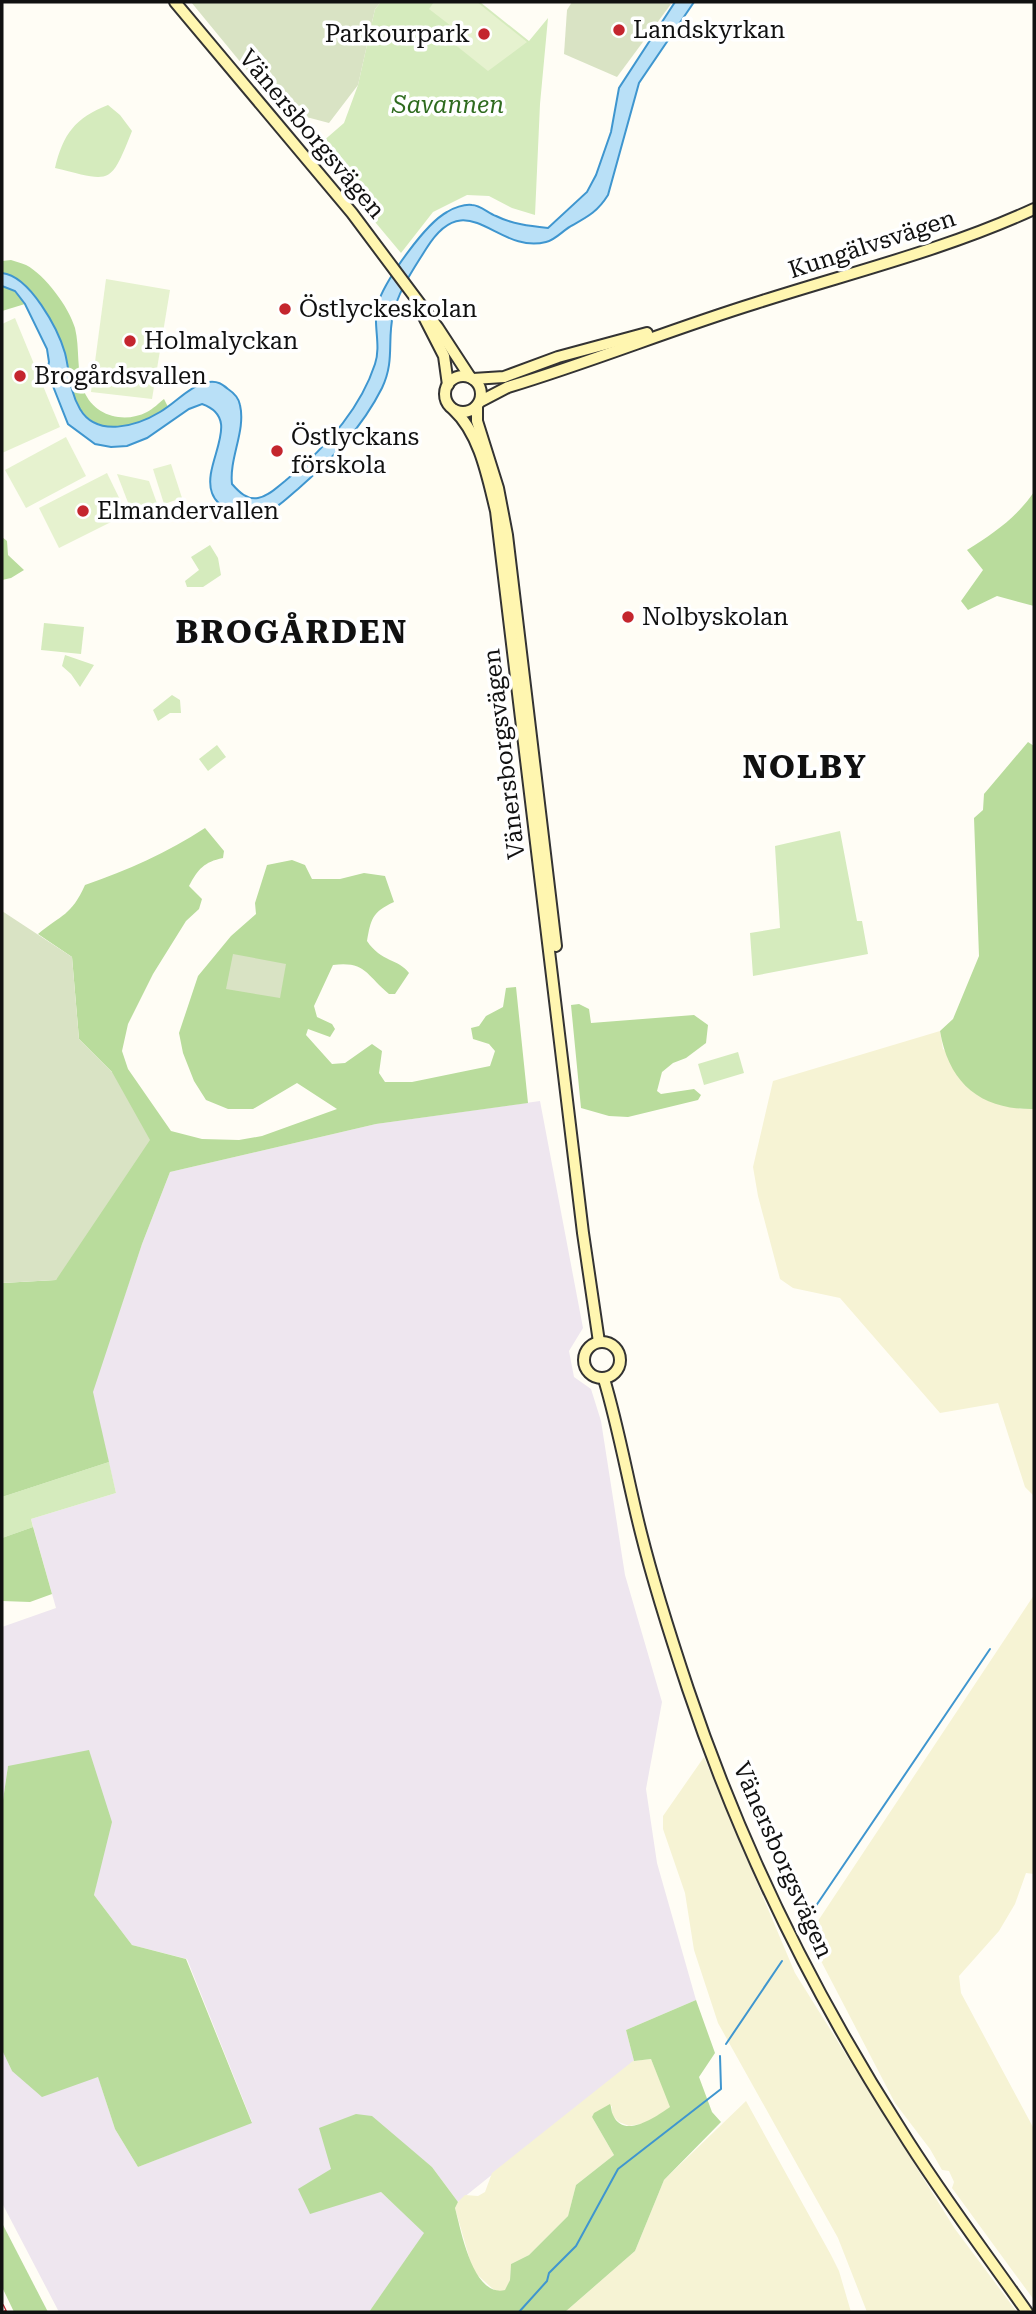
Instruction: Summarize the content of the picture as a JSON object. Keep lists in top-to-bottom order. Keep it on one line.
{"streets":{"main road":["Vänersborgsvägen","Kungälvsvägen"]},"crossings":[["Vänersborgsvägen","Kungälvsvägen"]],"districts":["BROGÅRDEN","NOLBY"],"parks":["Savannen"],"places":["Landskyrkan","Parkourpark","Östlyckeskolan","Holmalyckan","Brogårdsvallen","Östlyckans förskola","Elmandervallen","Nolbyskolan"]}
